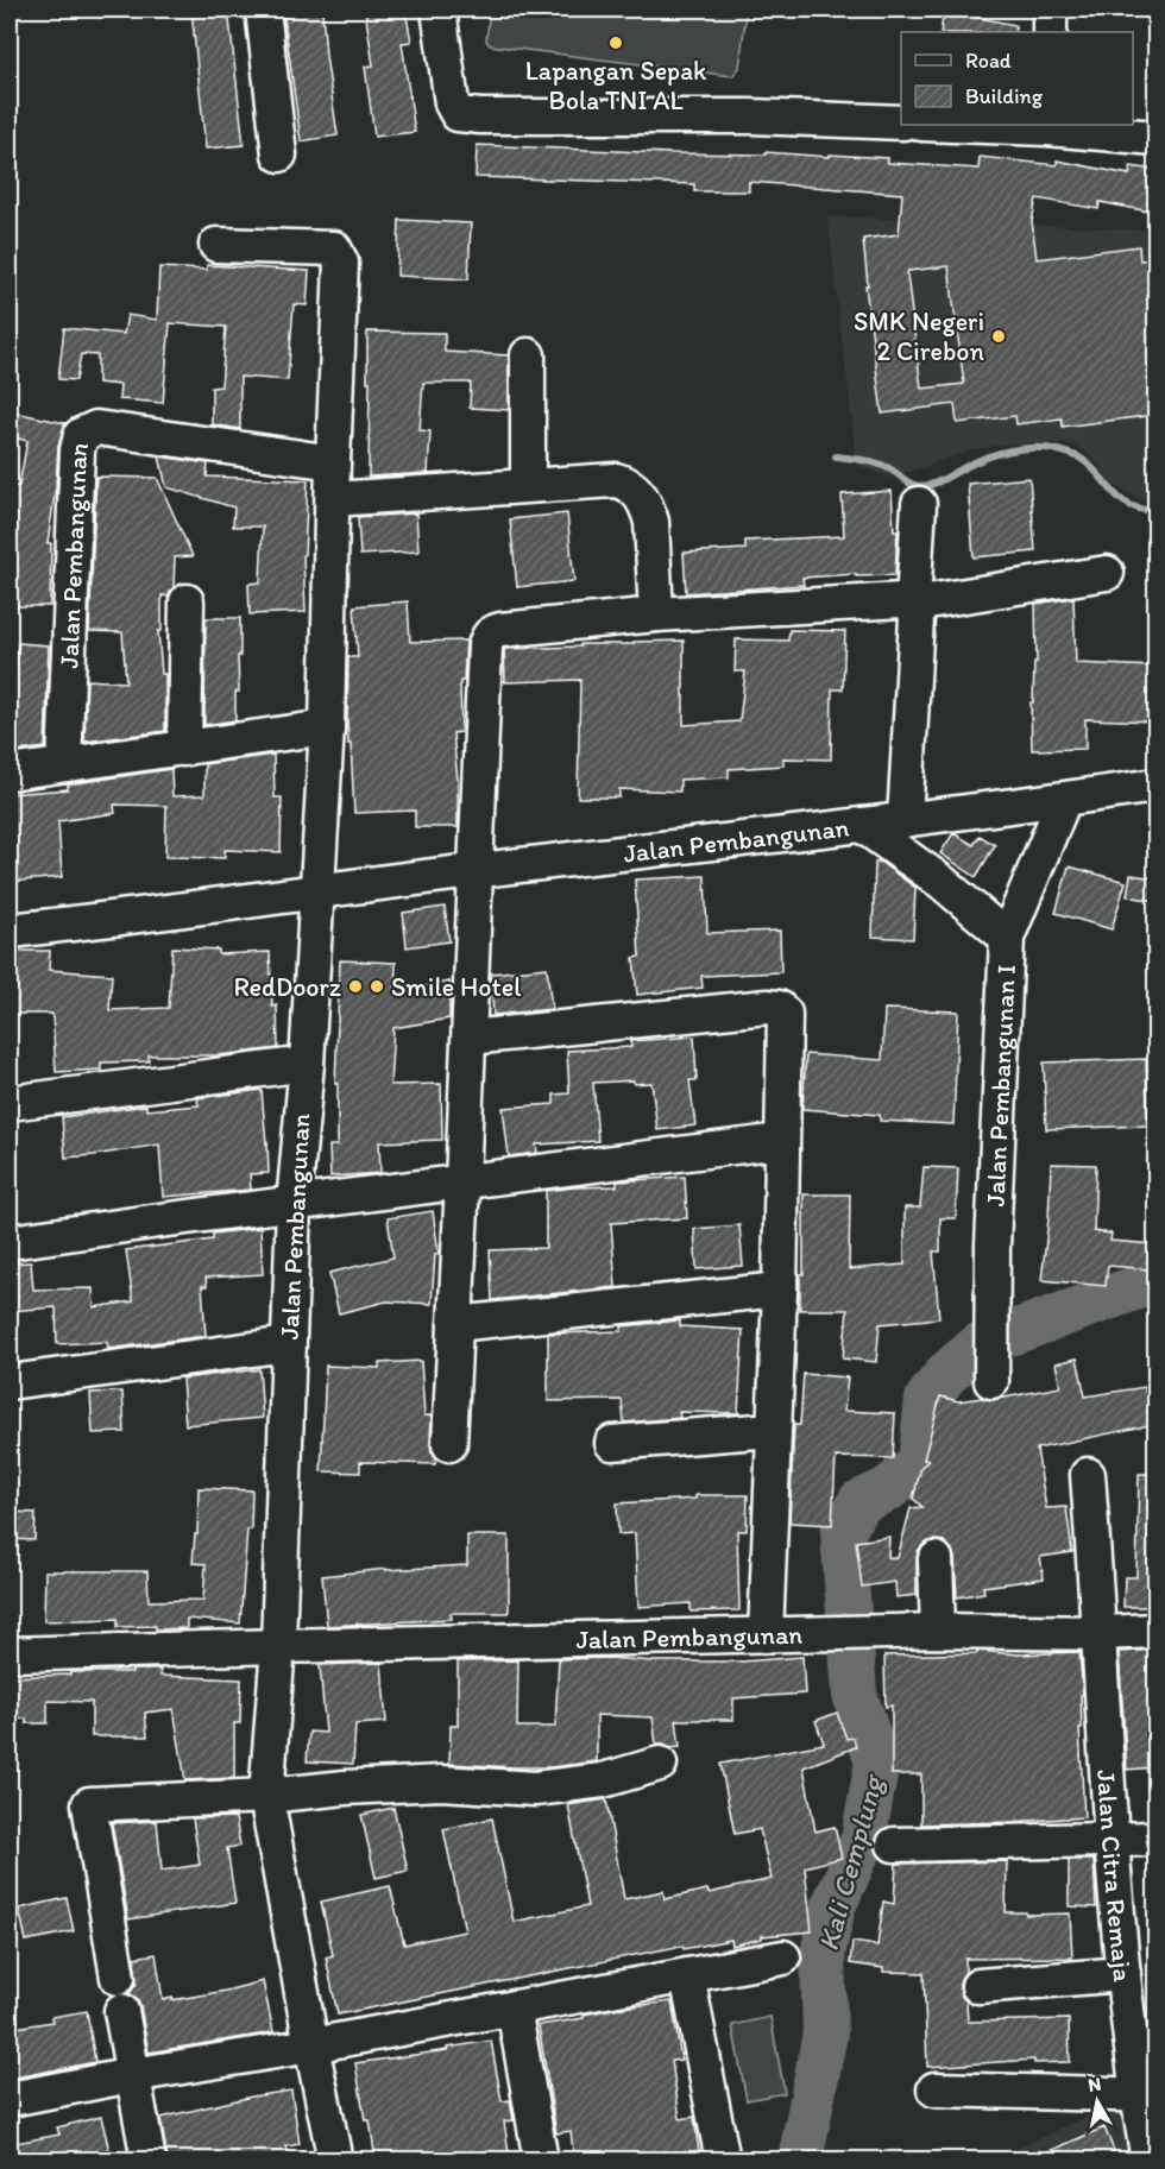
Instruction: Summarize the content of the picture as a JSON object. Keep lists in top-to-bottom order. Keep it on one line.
{"streets":{"street":["Jalan Pembangunan","Jalan Pembangunan I","Jalan Citra Remaja"]},"crossings":[["Jalan Pembangunan","Jalan Pembangunan I"],["Jalan Pembangunan","Jalan Citra Remaja"]],"water":["Kali Cemplung"],"places":["Lapangan Sepak Bola TNI AL","SMK Negeri 2 Cirebon","RedDoorz","Smile Hotel"],"legend":["Road","Building"],"north":"top"}
